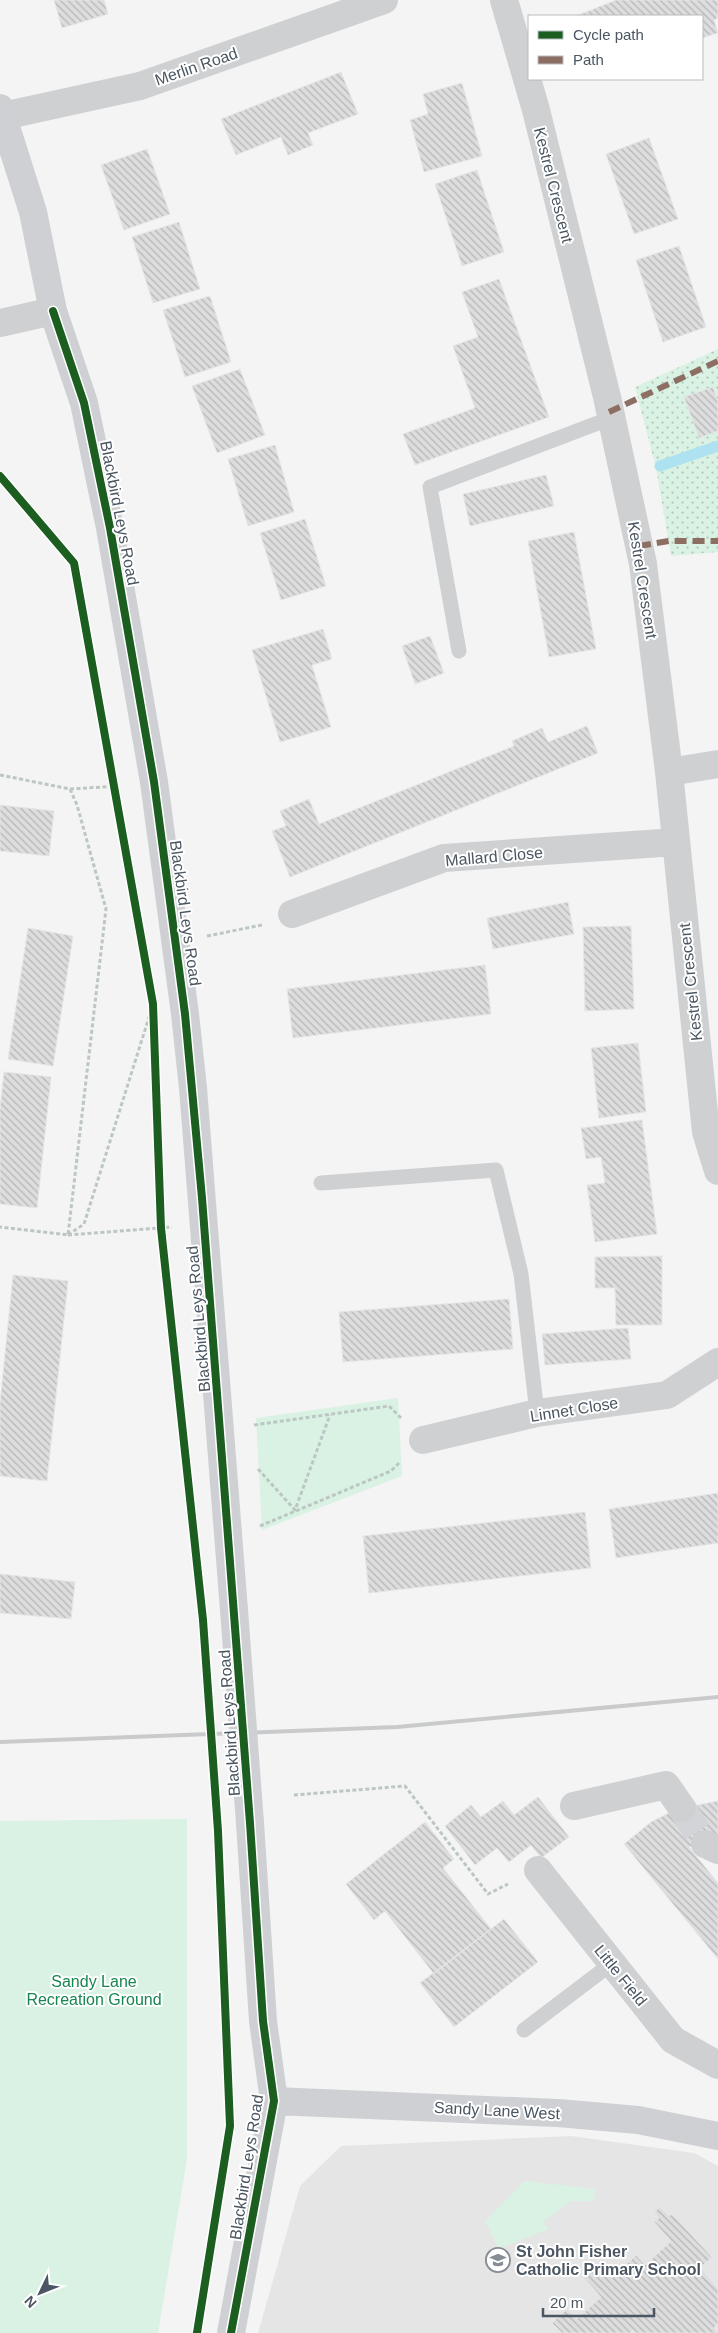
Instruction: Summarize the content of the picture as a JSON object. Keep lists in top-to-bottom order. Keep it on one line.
{"streets":{"street":["Merlin Road","Kestrel Crescent","Blackbird Leys Road","Mallard Close","Linnet Close","Little Field","Sandy Lane West"]},"crossings":[["Merlin Road","Blackbird Leys Road"],["Kestrel Crescent","Mallard Close"],["Blackbird Leys Road","Sandy Lane West"]],"parks":["Sandy Lane Recreation Ground"],"places":{"school or university":["St John Fisher Catholic Primary School"]},"legend":["Cycle path","Path"],"scale_bar":"20 m","north":"bottom left"}
